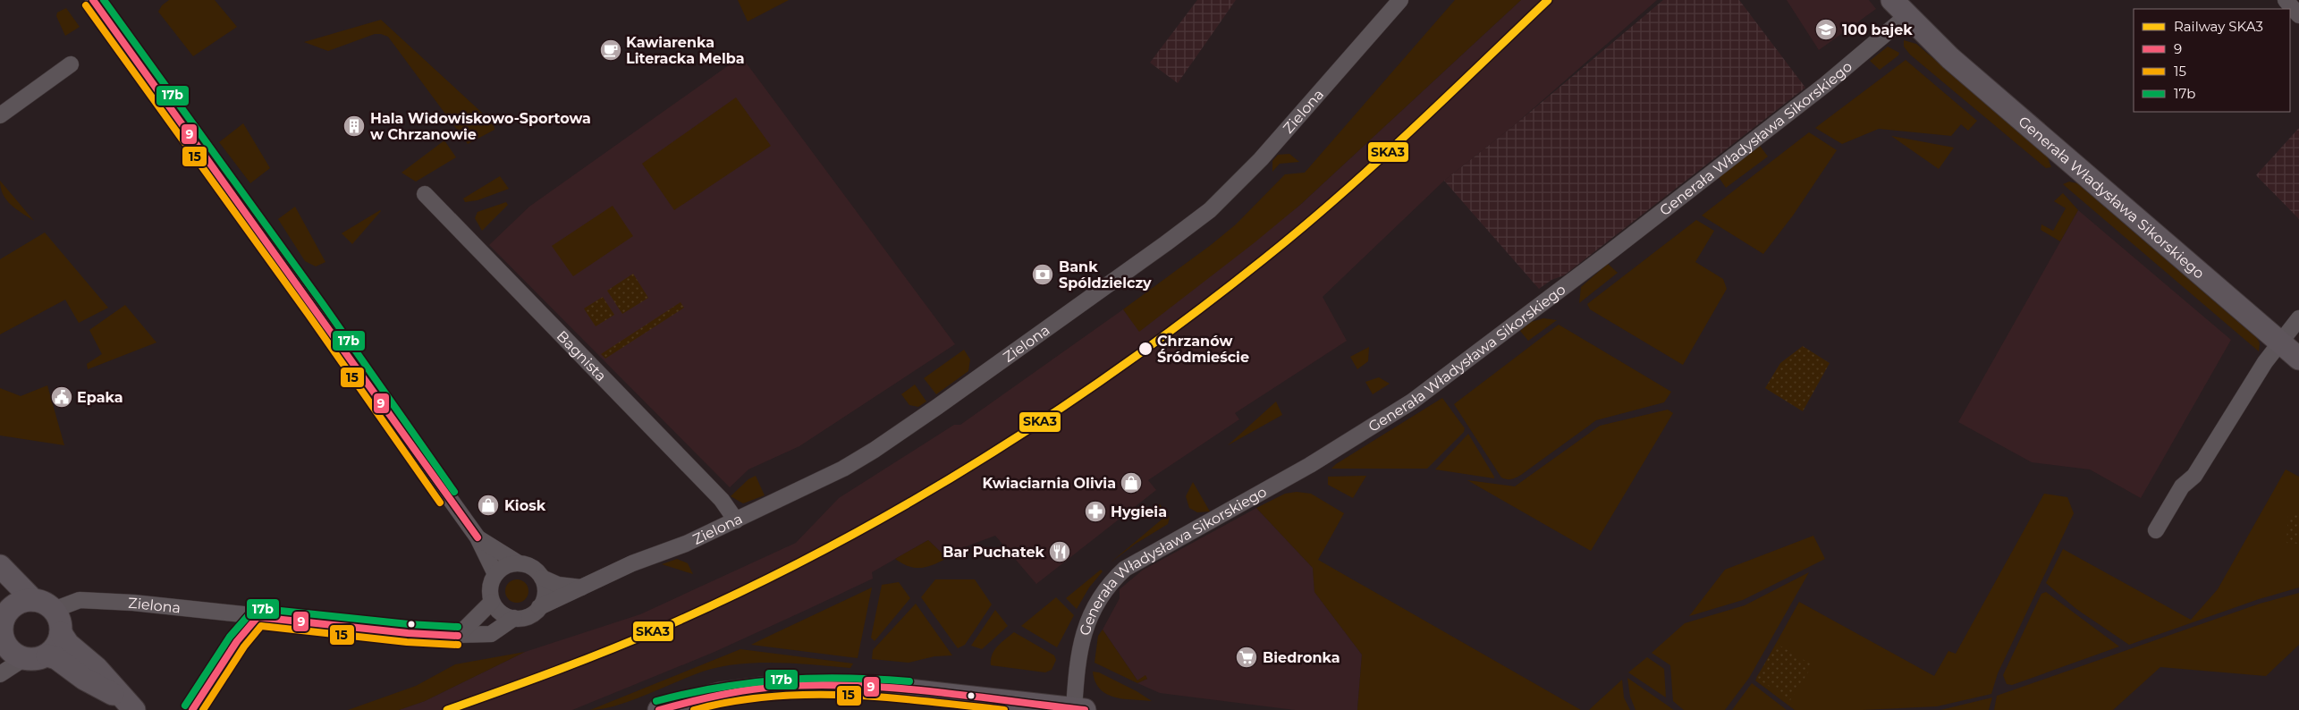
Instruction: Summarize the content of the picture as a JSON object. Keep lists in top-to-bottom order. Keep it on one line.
{"streets":{"street":["Zielona","Generała Władysława Sikorskiego","Bagnista"]},"crossings":[["Zielona","Bagnista"]],"places":{"school or university":["100 bajek"],"cafe":["Kawiarenka Literacka Melba"],"building":["Hala Widowiskowo-Sportowa w Chrzanowie"],"bank":["Bank Spóldzielczy"],"other":["Chrzanów Śródmieście"],"public building":["Epaka"],"shop":["Kwiaciarnia Olivia","Kiosk"],"pharmacy":["Hygieia"],"restaurant":["Bar Puchatek"],"supermarket":["Biedronka"]},"lines":["rail line SKA3","transit line 9","transit line 17b","transit line 15"],"legend":["Railway SKA3","9","15","17b"]}
